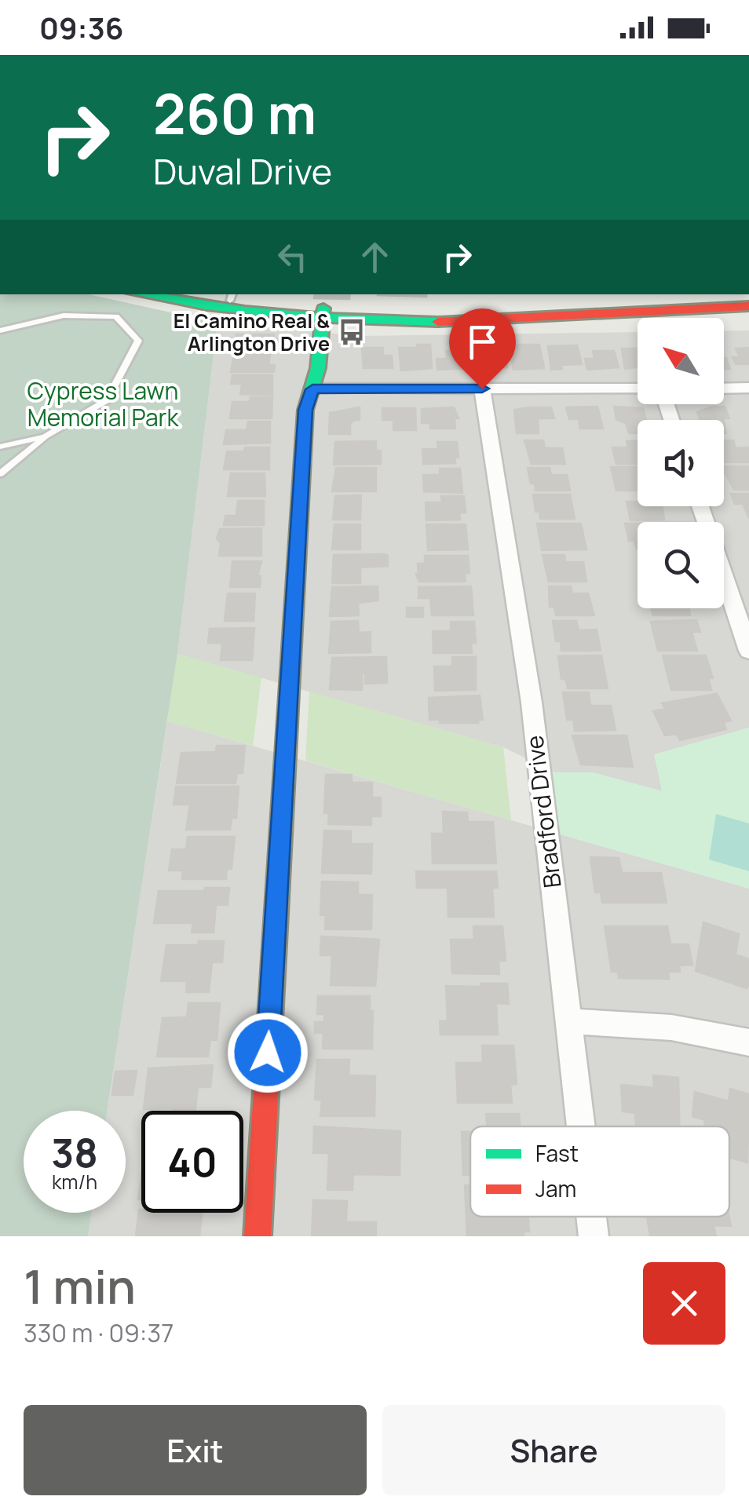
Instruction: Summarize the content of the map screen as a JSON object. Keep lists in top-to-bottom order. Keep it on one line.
{"streets":{"street":["Bradford Drive"]},"parks":["Cypress Lawn Memorial Park"],"places":{"bus stop":["El Camino Real & Arlington Drive"]},"legend":["Fast","Jam"],"north":"top left","page":{"status":"09:36","turn":["260 m","Duval Drive"],"speed":"38 km/h","limit":"40","heading":["1 min","330 m · 09:37"],"buttons":["Exit","Share"]}}
